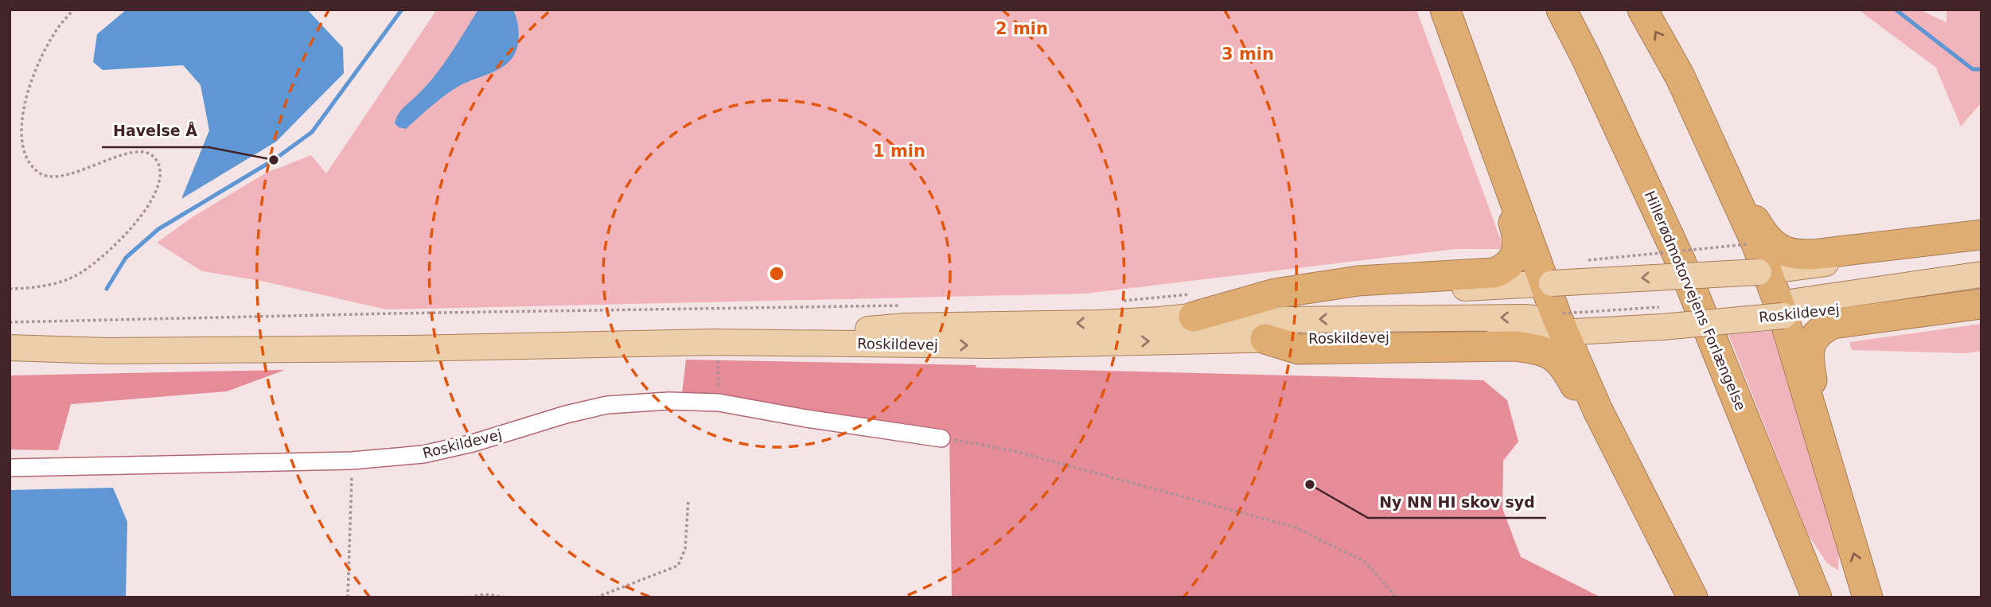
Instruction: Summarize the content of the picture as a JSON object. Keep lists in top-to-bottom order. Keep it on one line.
{"streets":{"highway":["Hillerødmotorvejens Forlængelse"],"main road":["Roskildevej"]},"places":["Havelse Å","Ny NN HI skov syd"],"rings":["2 min","3 min","1 min"]}
